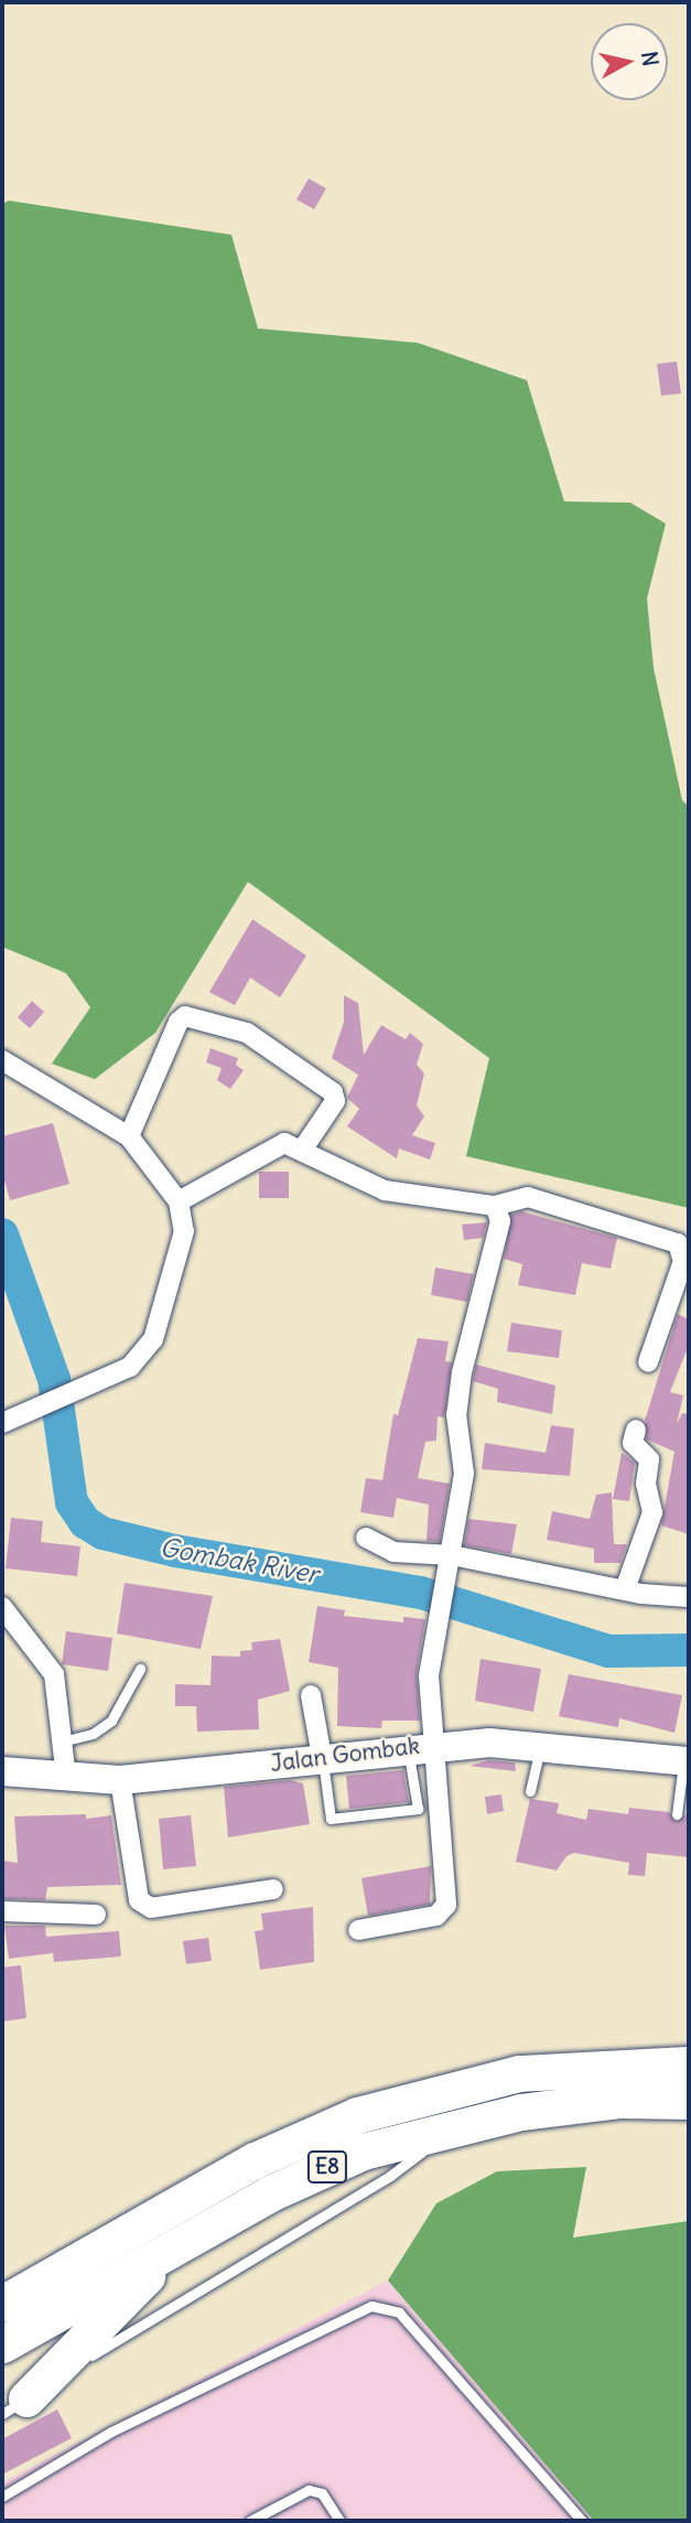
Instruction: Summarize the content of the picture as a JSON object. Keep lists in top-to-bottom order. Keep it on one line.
{"streets":{"highway":["E8"],"main road":["Jalan Gombak"]},"water":["Gombak River"],"north":"right"}
